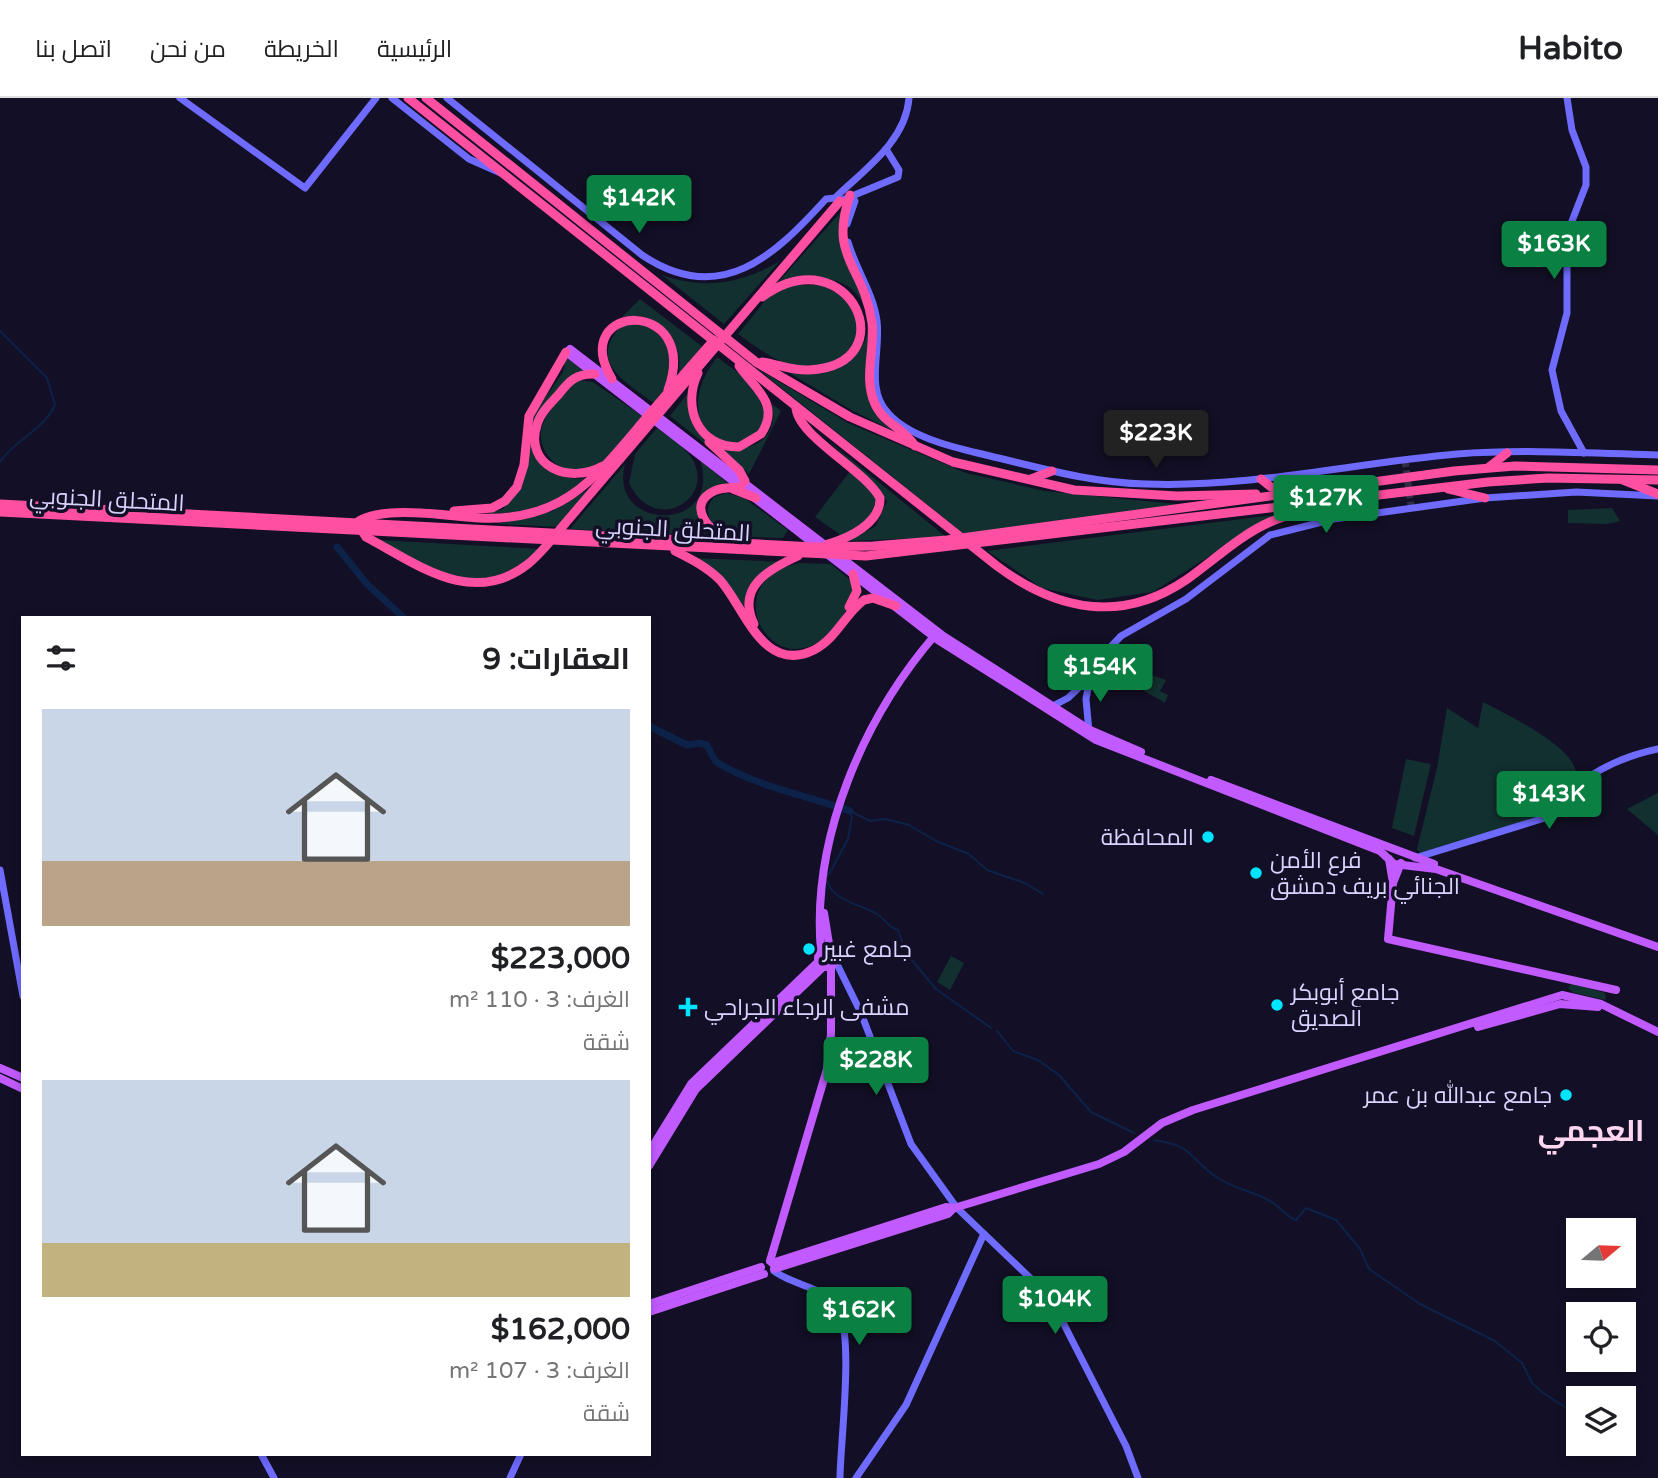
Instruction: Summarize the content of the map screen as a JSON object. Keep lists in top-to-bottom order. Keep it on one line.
{"streets":{"highway":["المتحلق الجنوبي"]},"districts":["العجمي"],"places":{"other":["المحافظة","فرع الأمن الجنائي بريف دمشق","جامع غبير","جامع أبوبكر الصديق","جامع عبدالله بن عمر"],"health":["مشفى الرجاء الجراحي"]},"north":"right","page":{"header":"Habito","nav":["الرئيسية","الخريطة","من نحن","اتصل بنا"],"price":["$142K","$163K","$223K","$127K","$154K","$143K","$228K","$104K","$162K"],"heading":"العقارات: 9","list":[{"name":"$223,000","note":"الغرف: 3 · 110 m² · شقة"},{"name":"$162,000","note":"الغرف: 3 · 107 m² · شقة"}]}}
